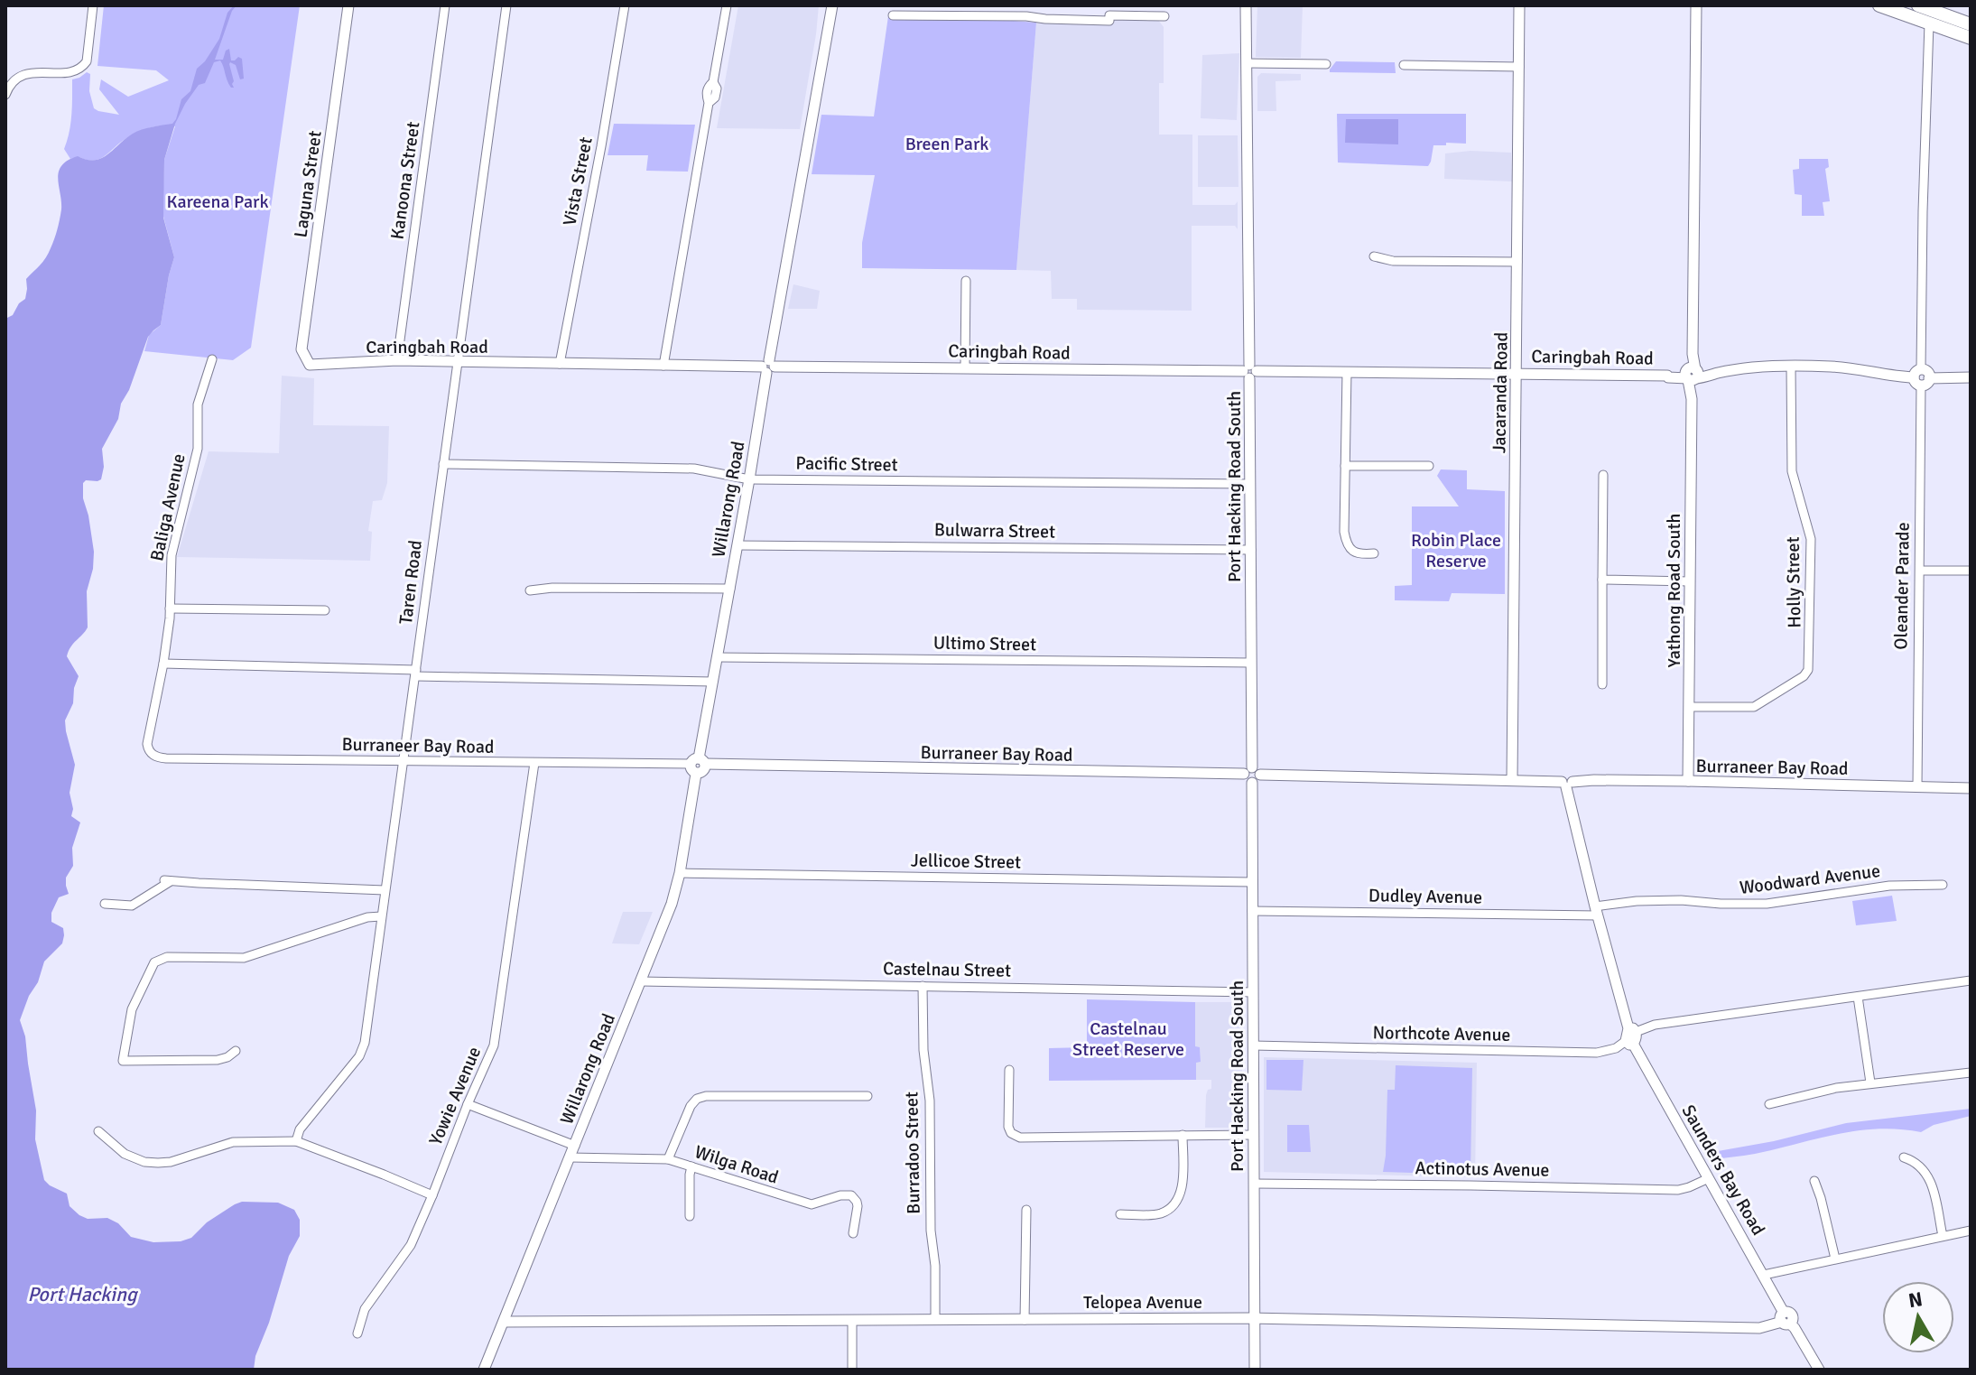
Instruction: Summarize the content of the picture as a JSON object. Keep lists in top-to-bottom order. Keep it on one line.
{"streets":{"street":["Kanoona Street","Vista Street","Laguna Street","Caringbah Road","Jacaranda Road","Pacific Street","Port Hacking Road South","Willarong Road","Baliga Avenue","Bulwarra Street","Taren Road","Holly Street","Oleander Parade","Yathong Road South","Ultimo Street","Burraneer Bay Road","Jellicoe Street","Woodward Avenue","Dudley Avenue","Castelnau Street","Northcote Avenue","Yowie Avenue","Burradoo Street","Wilga Road","Actinotus Avenue","Saunders Bay Road","Telopea Avenue"]},"crossings":[["Kanoona Street","Caringbah Road"],["Vista Street","Caringbah Road"],["Laguna Street","Caringbah Road"],["Caringbah Road","Jacaranda Road"],["Caringbah Road","Port Hacking Road South"],["Caringbah Road","Willarong Road"],["Caringbah Road","Taren Road"],["Caringbah Road","Holly Street"],["Caringbah Road","Oleander Parade"],["Caringbah Road","Yathong Road South"],["Jacaranda Road","Burraneer Bay Road"],["Pacific Street","Port Hacking Road South"],["Pacific Street","Willarong Road"],["Pacific Street","Taren Road"],["Port Hacking Road South","Bulwarra Street"],["Port Hacking Road South","Ultimo Street"],["Port Hacking Road South","Burraneer Bay Road"],["Port Hacking Road South","Jellicoe Street"],["Port Hacking Road South","Dudley Avenue"],["Port Hacking Road South","Castelnau Street"],["Port Hacking Road South","Northcote Avenue"],["Port Hacking Road South","Actinotus Avenue"],["Port Hacking Road South","Telopea Avenue"],["Willarong Road","Bulwarra Street"],["Willarong Road","Ultimo Street"],["Willarong Road","Burraneer Bay Road"],["Willarong Road","Jellicoe Street"],["Willarong Road","Castelnau Street"],["Willarong Road","Wilga Road"],["Willarong Road","Telopea Avenue"],["Baliga Avenue","Burraneer Bay Road"],["Taren Road","Burraneer Bay Road"],["Holly Street","Yathong Road South"],["Oleander Parade","Burraneer Bay Road"],["Yathong Road South","Burraneer Bay Road"],["Burraneer Bay Road","Yowie Avenue"],["Woodward Avenue","Dudley Avenue"],["Castelnau Street","Burradoo Street"],["Northcote Avenue","Saunders Bay Road"],["Burradoo Street","Telopea Avenue"],["Actinotus Avenue","Saunders Bay Road"],["Saunders Bay Road","Telopea Avenue"]],"water":["Port Hacking"],"parks":["Breen Park","Kareena Park","Robin Place Reserve","Castelnau Street Reserve"],"north":"top"}
